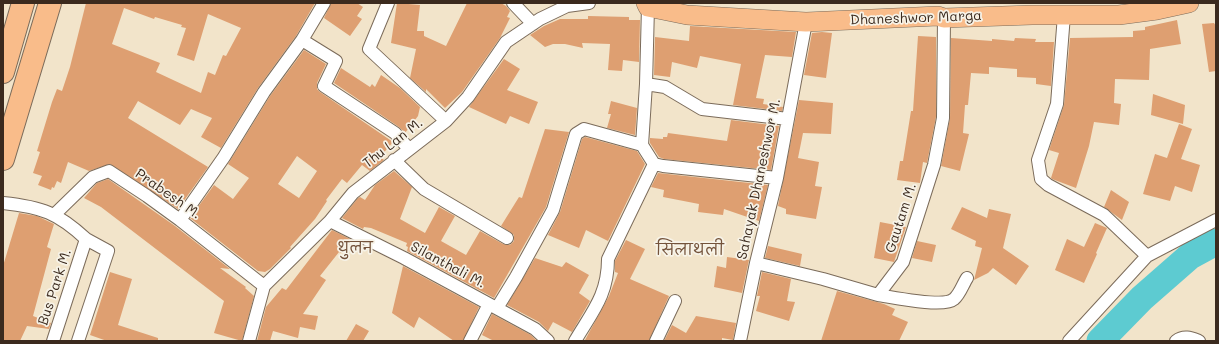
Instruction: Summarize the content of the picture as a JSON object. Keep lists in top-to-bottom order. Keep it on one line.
{"streets":{"main road":["Dhaneshwor Marga"],"street":["Thu Lan M.","Sahayak Dhaneshwor M.","Prabesh M.","Gautam M.","Silanthali M.","Bus Park M."]},"crossings":[["Dhaneshwor Marga","Sahayak Dhaneshwor M."],["Dhaneshwor Marga","Gautam M."],["Thu Lan M.","Prabesh M."],["Thu Lan M.","Silanthali M."],["Prabesh M.","Bus Park M."]],"districts":["थुलन","सिलाथली"]}
